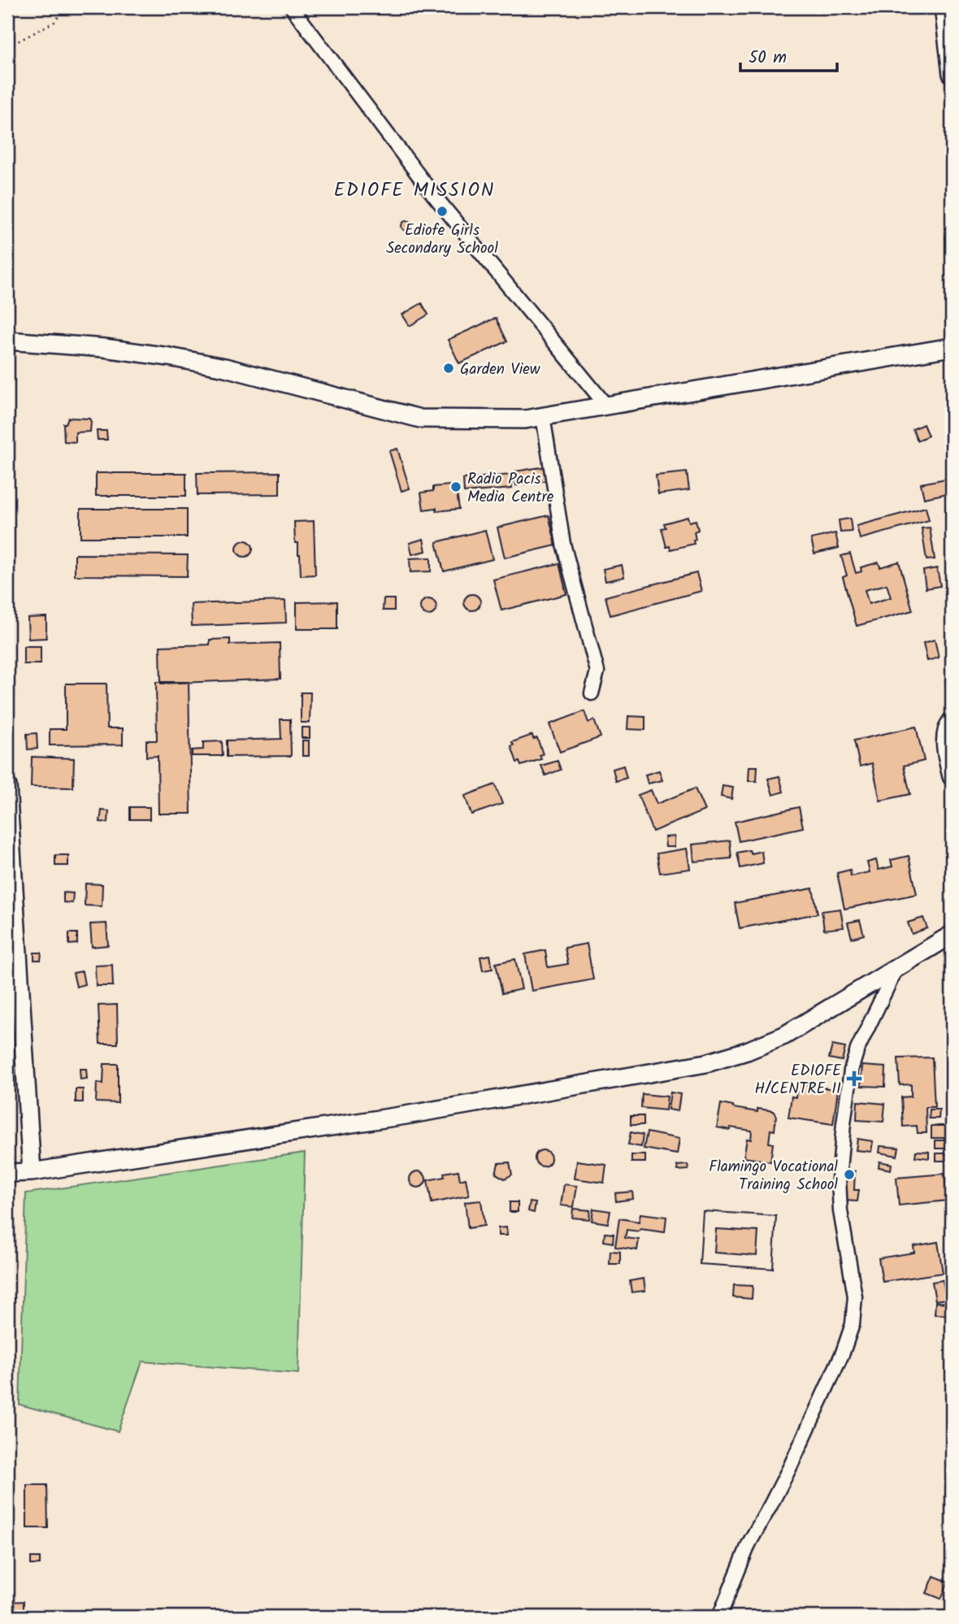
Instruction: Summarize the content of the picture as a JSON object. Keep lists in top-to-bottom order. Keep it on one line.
{"districts":["EDIOFE MISSION"],"places":{"other":["Ediofe Girls Secondary School","Garden View","Radio Pacis Media Centre","Flamingo Vocational Training School"],"health":["EDIOFE H/CENTRE II"]},"scale_bar":"50 m"}
